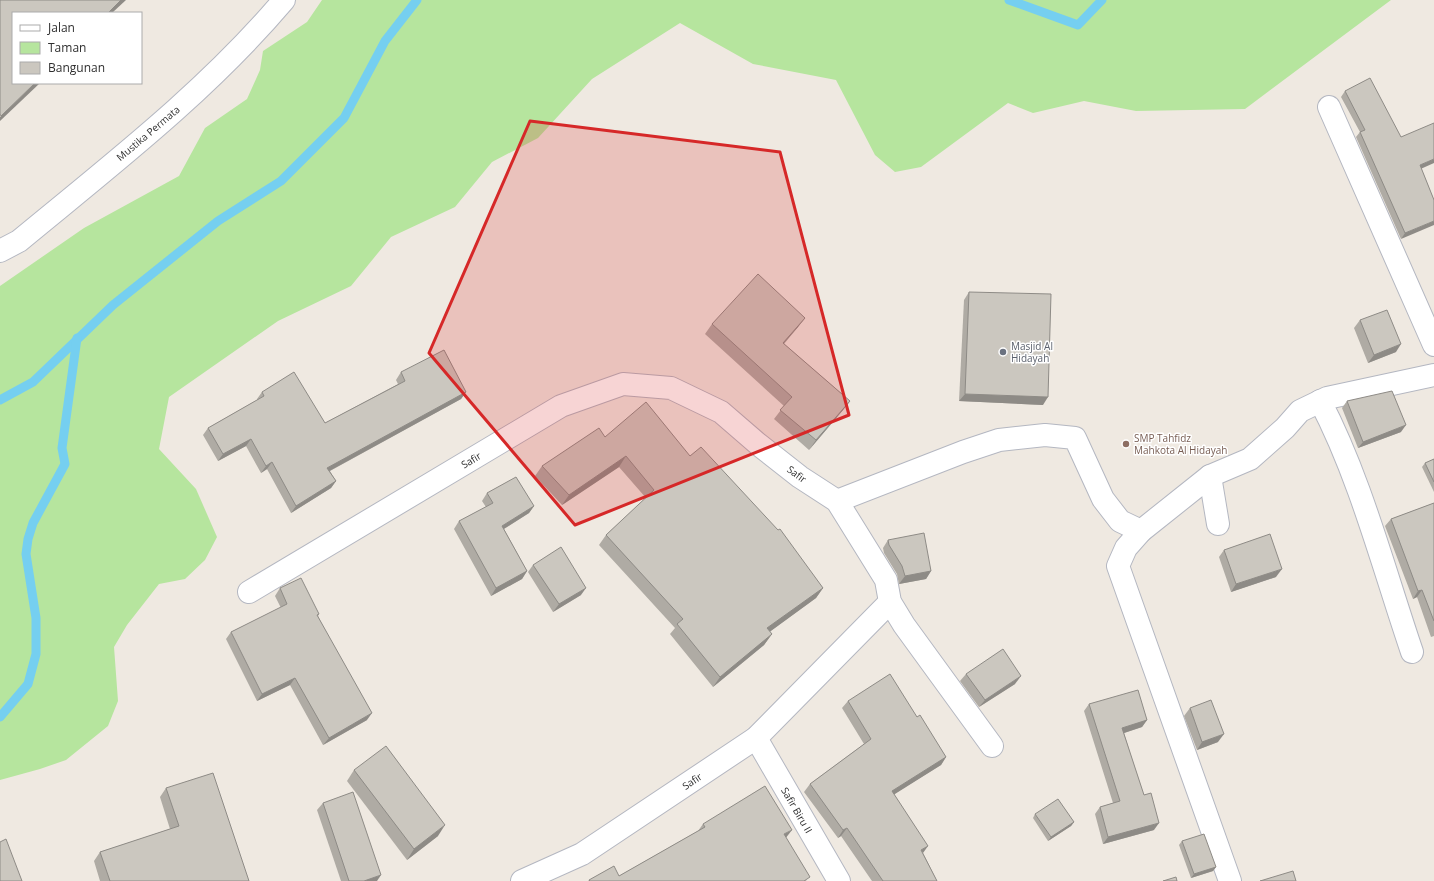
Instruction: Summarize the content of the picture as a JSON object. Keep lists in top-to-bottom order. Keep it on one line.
{"streets":{"street":["Mustika Permata","Safir","Safir Biru II"]},"crossings":[["Safir","Safir Biru II"]],"places":["Masjid Al Hidayah","SMP Tahfidz Mahkota Al Hidayah"],"legend":["Jalan","Taman","Bangunan"]}
